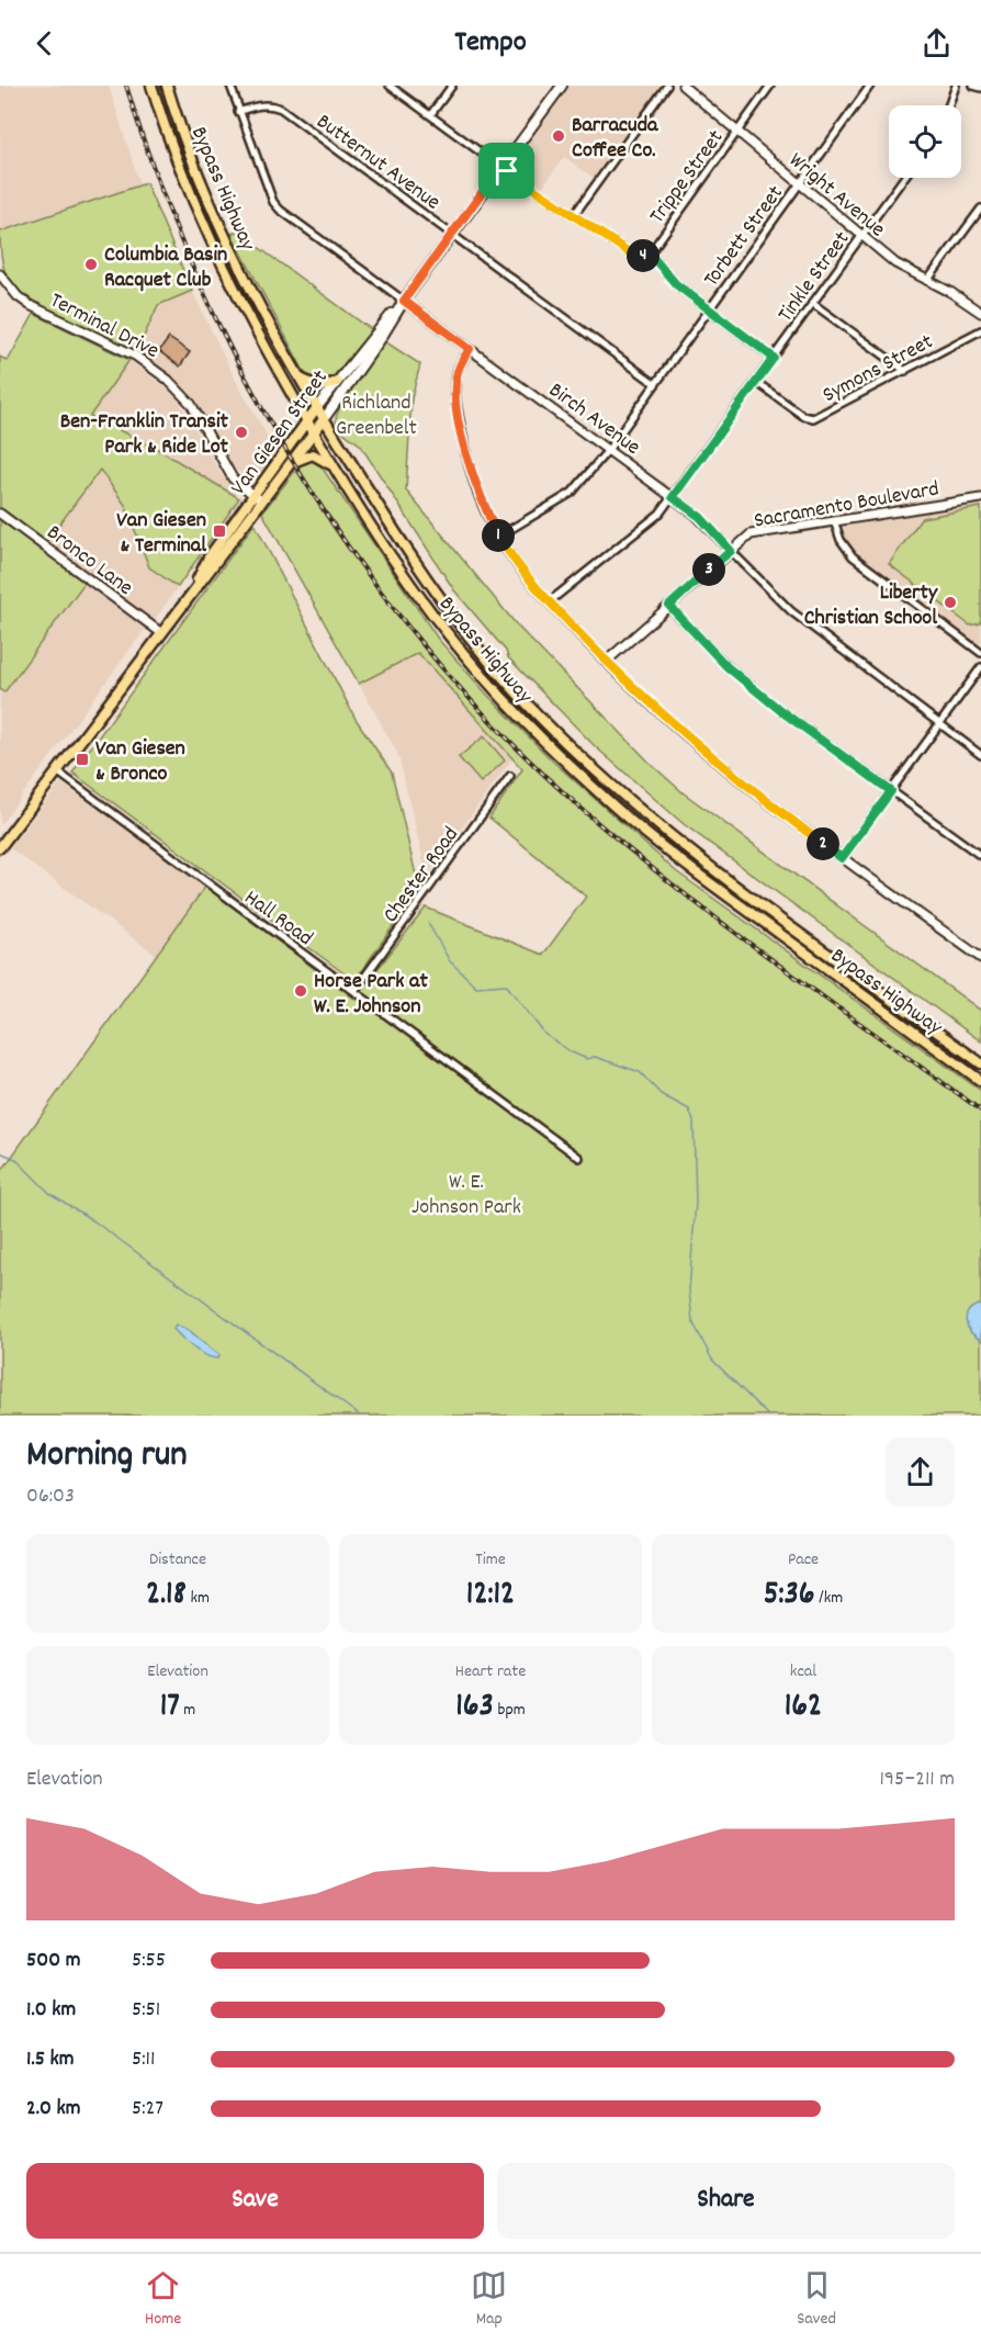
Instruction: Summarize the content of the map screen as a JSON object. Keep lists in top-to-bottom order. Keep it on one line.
{"streets":{"main road":["Bypass Highway","Van Giesen Street"],"street":["Butternut Avenue","Trippe Street","Wright Avenue","Torbett Street","Tinkle Street","Terminal Drive","Symons Street","Birch Avenue","Sacramento Boulevard","Bronco Lane","Chester Road","Hall Road"]},"crossings":[["Butternut Avenue","Torbett Street"],["Butternut Avenue","Birch Avenue"],["Butternut Avenue","Van Giesen Street"],["Trippe Street","Wright Avenue"],["Bypass Highway","Van Giesen Street"],["Wright Avenue","Torbett Street"],["Wright Avenue","Tinkle Street"],["Torbett Street","Birch Avenue"],["Tinkle Street","Symons Street"],["Tinkle Street","Birch Avenue"],["Terminal Drive","Van Giesen Street"],["Birch Avenue","Van Giesen Street"],["Birch Avenue","Sacramento Boulevard"],["Van Giesen Street","Bronco Lane"],["Van Giesen Street","Hall Road"],["Chester Road","Hall Road"]],"parks":["Richland Greenbelt","W. E. Johnson Park"],"places":{"other":["Barracuda Coffee Co.","Columbia Basin Racquet Club","Ben-Franklin Transit Park & Ride Lot","Liberty Christian School","Horse Park at W. E. Johnson"],"transit":["Van Giesen & Terminal","Van Giesen & Bronco"]},"page":{"header":"Tempo","pins":["4","1","3","2"],"heading":["Morning run","06:03"],"stats":[["Distance","2.18 km"],["Time","12:12"],["Pace","5:36 /km"],["Elevation","17 m"],["Heart rate","163 bpm"],["kcal","162"]],"chart":["Elevation","195–211 m"],"list":[{"name":"500 m","note":"5:55"},{"name":"1.0 km","note":"5:51"},{"name":"1.5 km","note":"5:11"},{"name":"2.0 km","note":"5:27"}],"buttons":["Save","Share"],"tabs":["Home","Map","Saved"]}}
